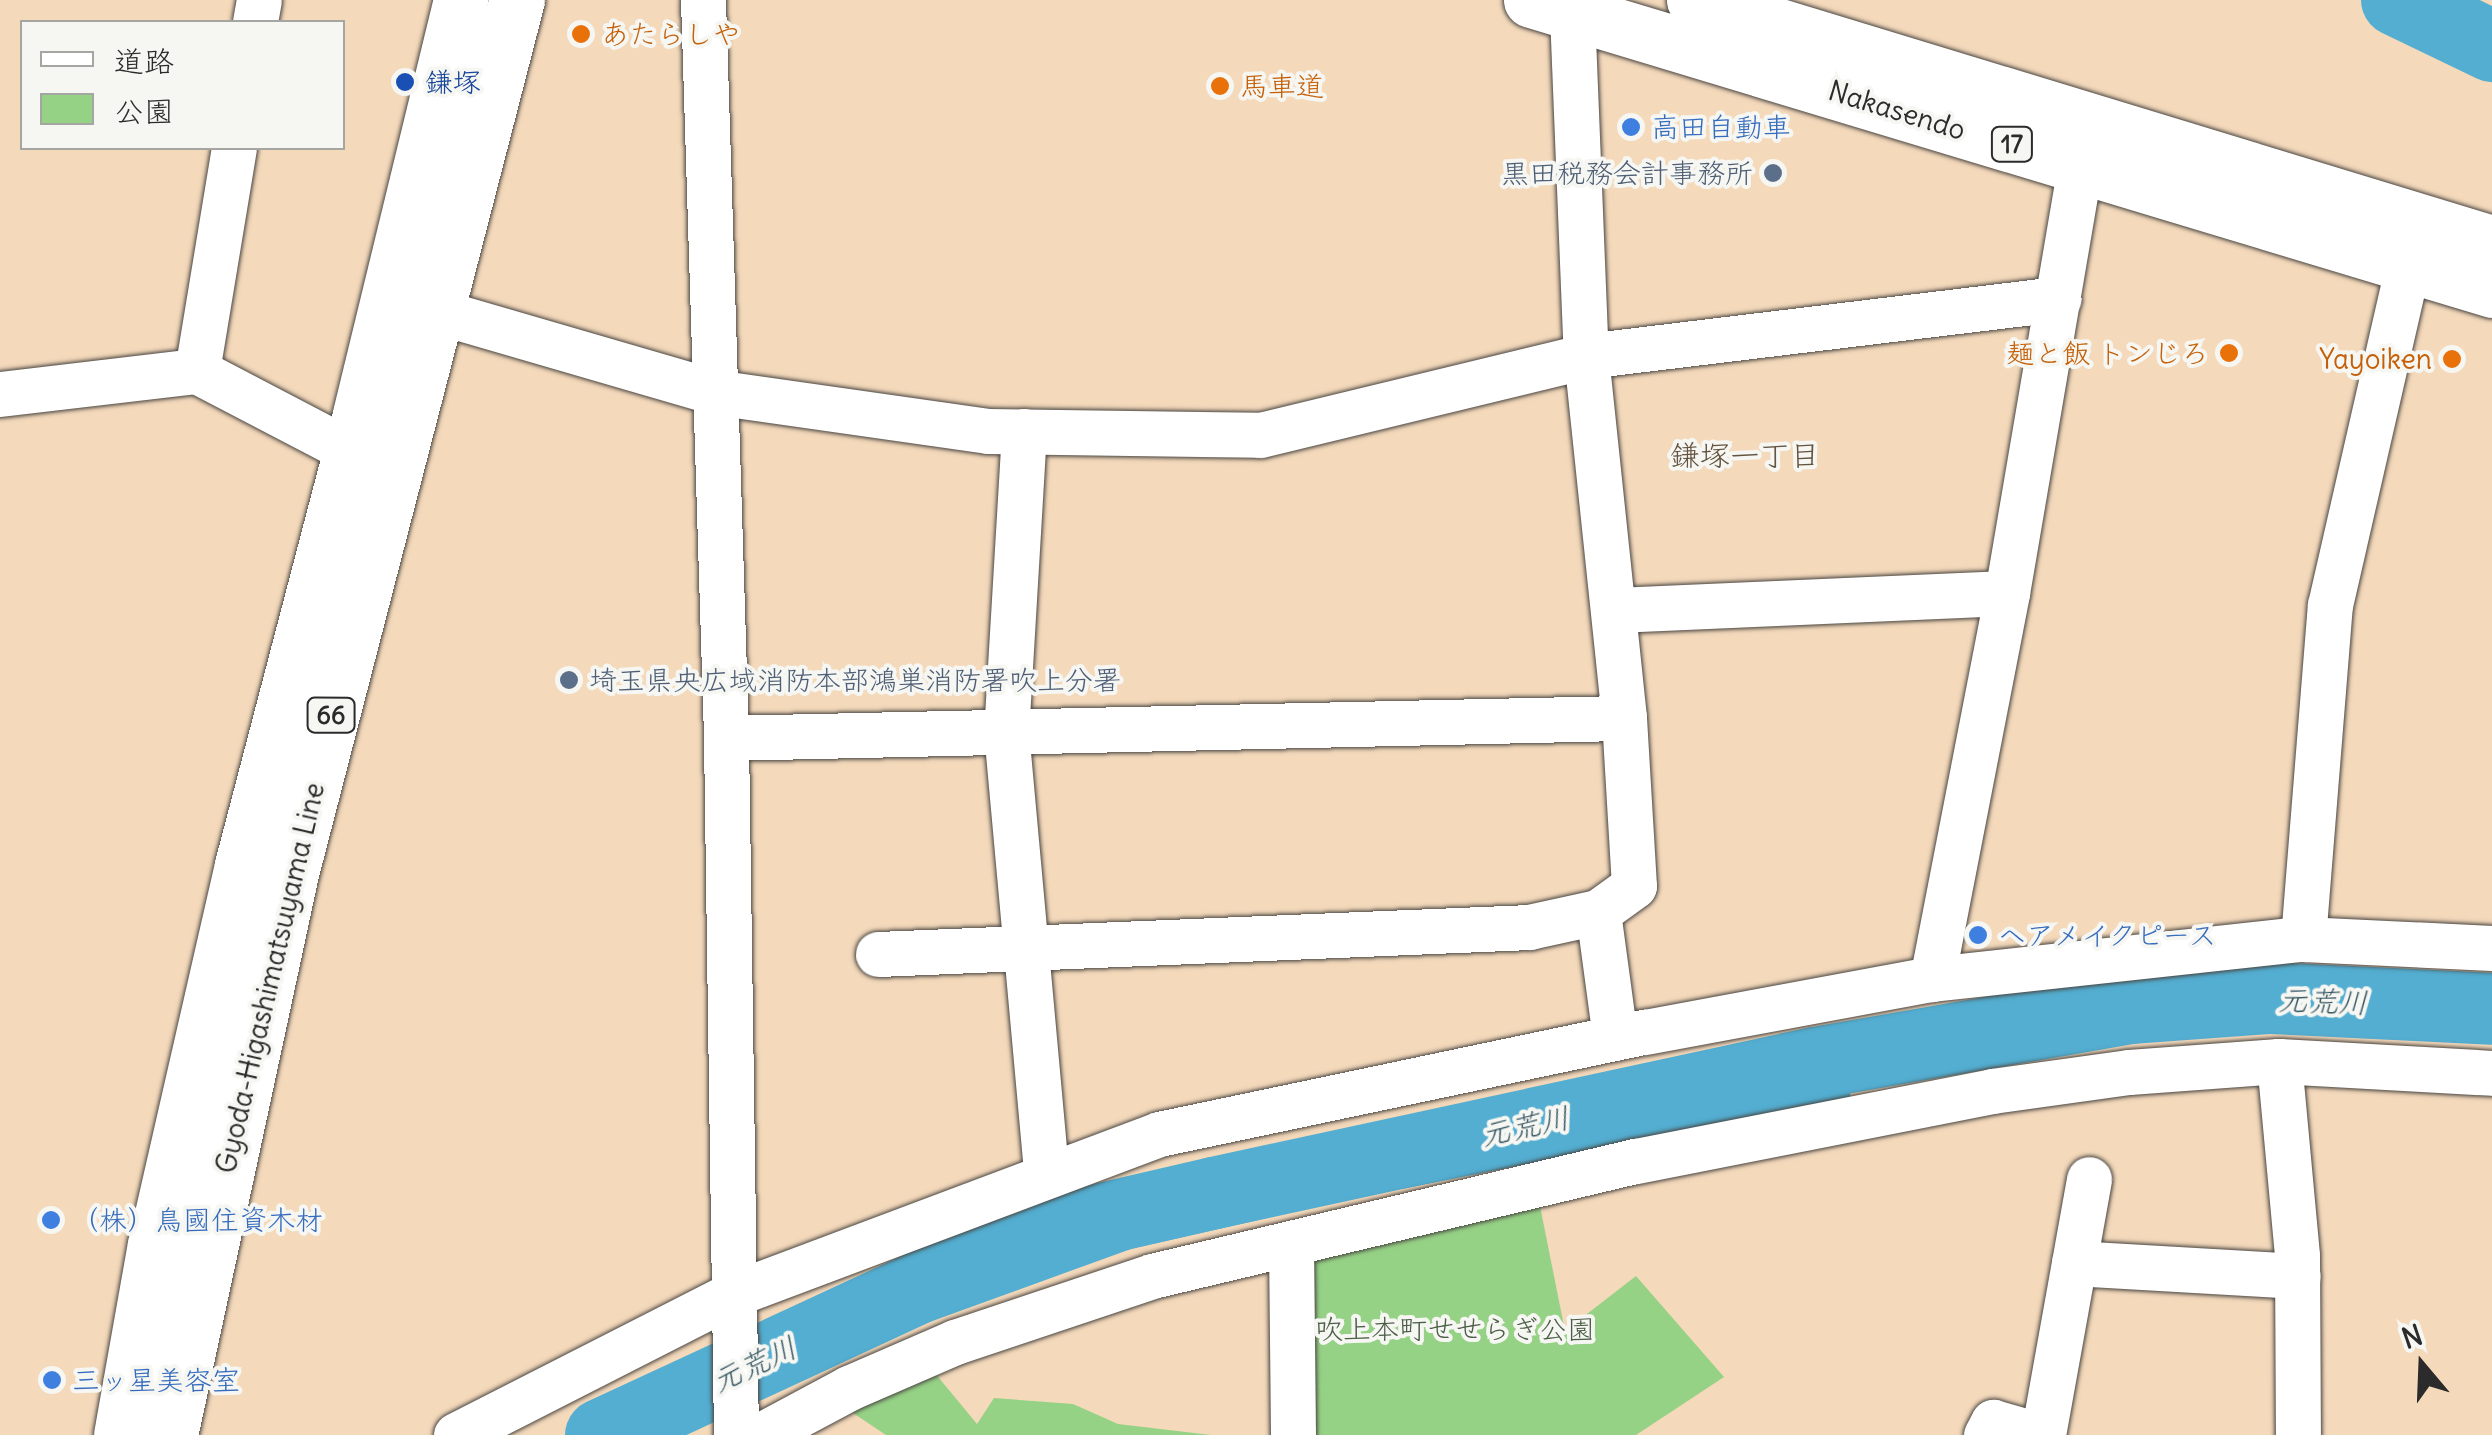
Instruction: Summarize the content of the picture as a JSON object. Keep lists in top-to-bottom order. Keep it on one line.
{"streets":{"main road":["Nakasendo","17","66","Gyoda-Higashimatsuyama Line"]},"districts":["鎌塚一丁目"],"water":["元荒川"],"parks":["吹上本町せせらぎ公園"],"places":["あたらしや","鎌塚","馬車道","高田自動車","黒田税務会計事務所","麺と飯 トンじろ","Yayoiken","埼玉県央広域消防本部鴻巣消防署吹上分署","ヘアメイクピース","（株）鳥國住資木材","三ッ星美容室"],"legend":["道路","公園"],"north":"top"}
